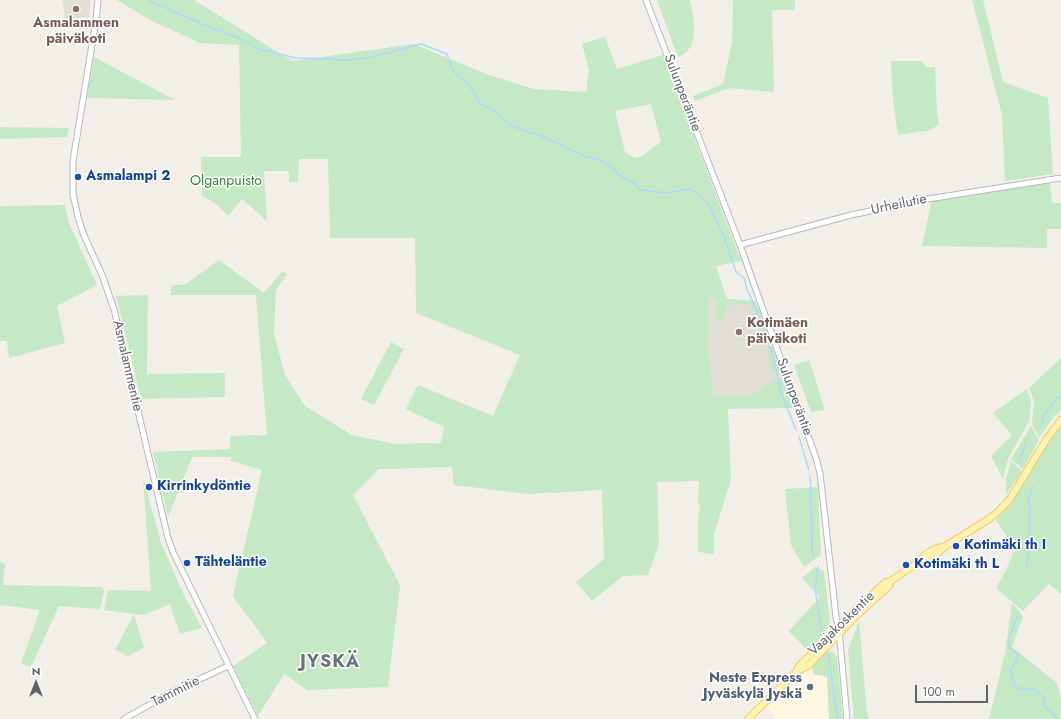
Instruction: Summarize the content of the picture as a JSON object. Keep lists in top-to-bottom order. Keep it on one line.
{"streets":{"main road":["Vaajakoskentie"],"street":["Sulunperäntie","Urheilutie","Asmalammentie","Tammitie"]},"crossings":[["Sulunperäntie","Urheilutie"],["Sulunperäntie","Vaajakoskentie"],["Asmalammentie","Tammitie"]],"districts":["JYSKÄ"],"parks":["Olganpuisto"],"places":["Asmalammen päiväkoti","Asmalampi 2","Kotimäen päiväkoti","Kirrinkydöntie","Kotimäki th I","Tähteläntie","Kotimäki th L","Neste Express Jyväskylä Jyskä"],"scale_bar":"100 m","north":"top"}
